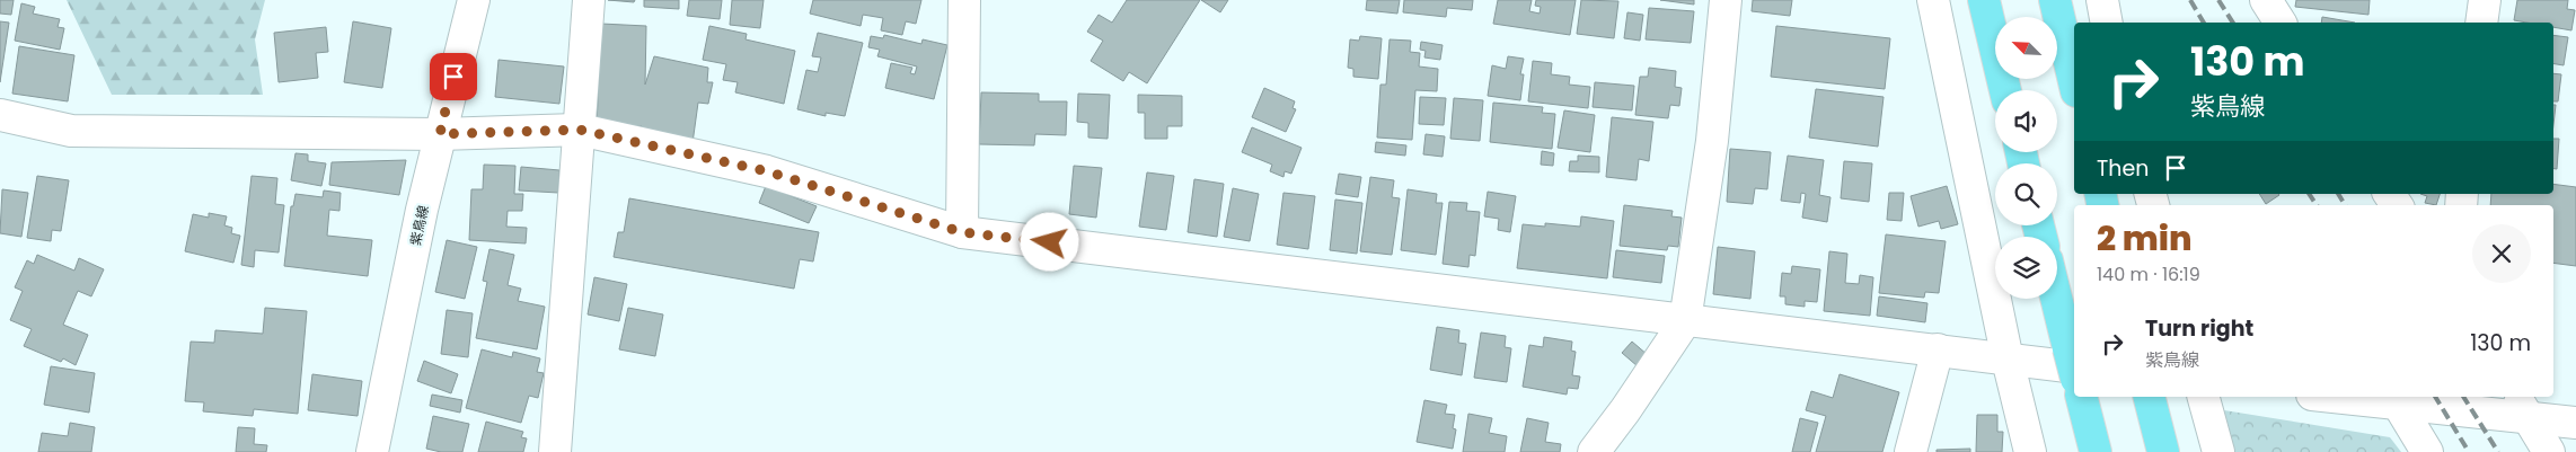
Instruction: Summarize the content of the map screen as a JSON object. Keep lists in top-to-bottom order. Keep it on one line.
{"streets":{"street":["紫鳥線"]},"north":"top left","page":{"turn":["130 m","紫鳥線"],"then":"Then","heading":["2 min","140 m · 16:19"],"list":[{"name":"Turn right","note":"紫鳥線","value":"130 m"}]}}
